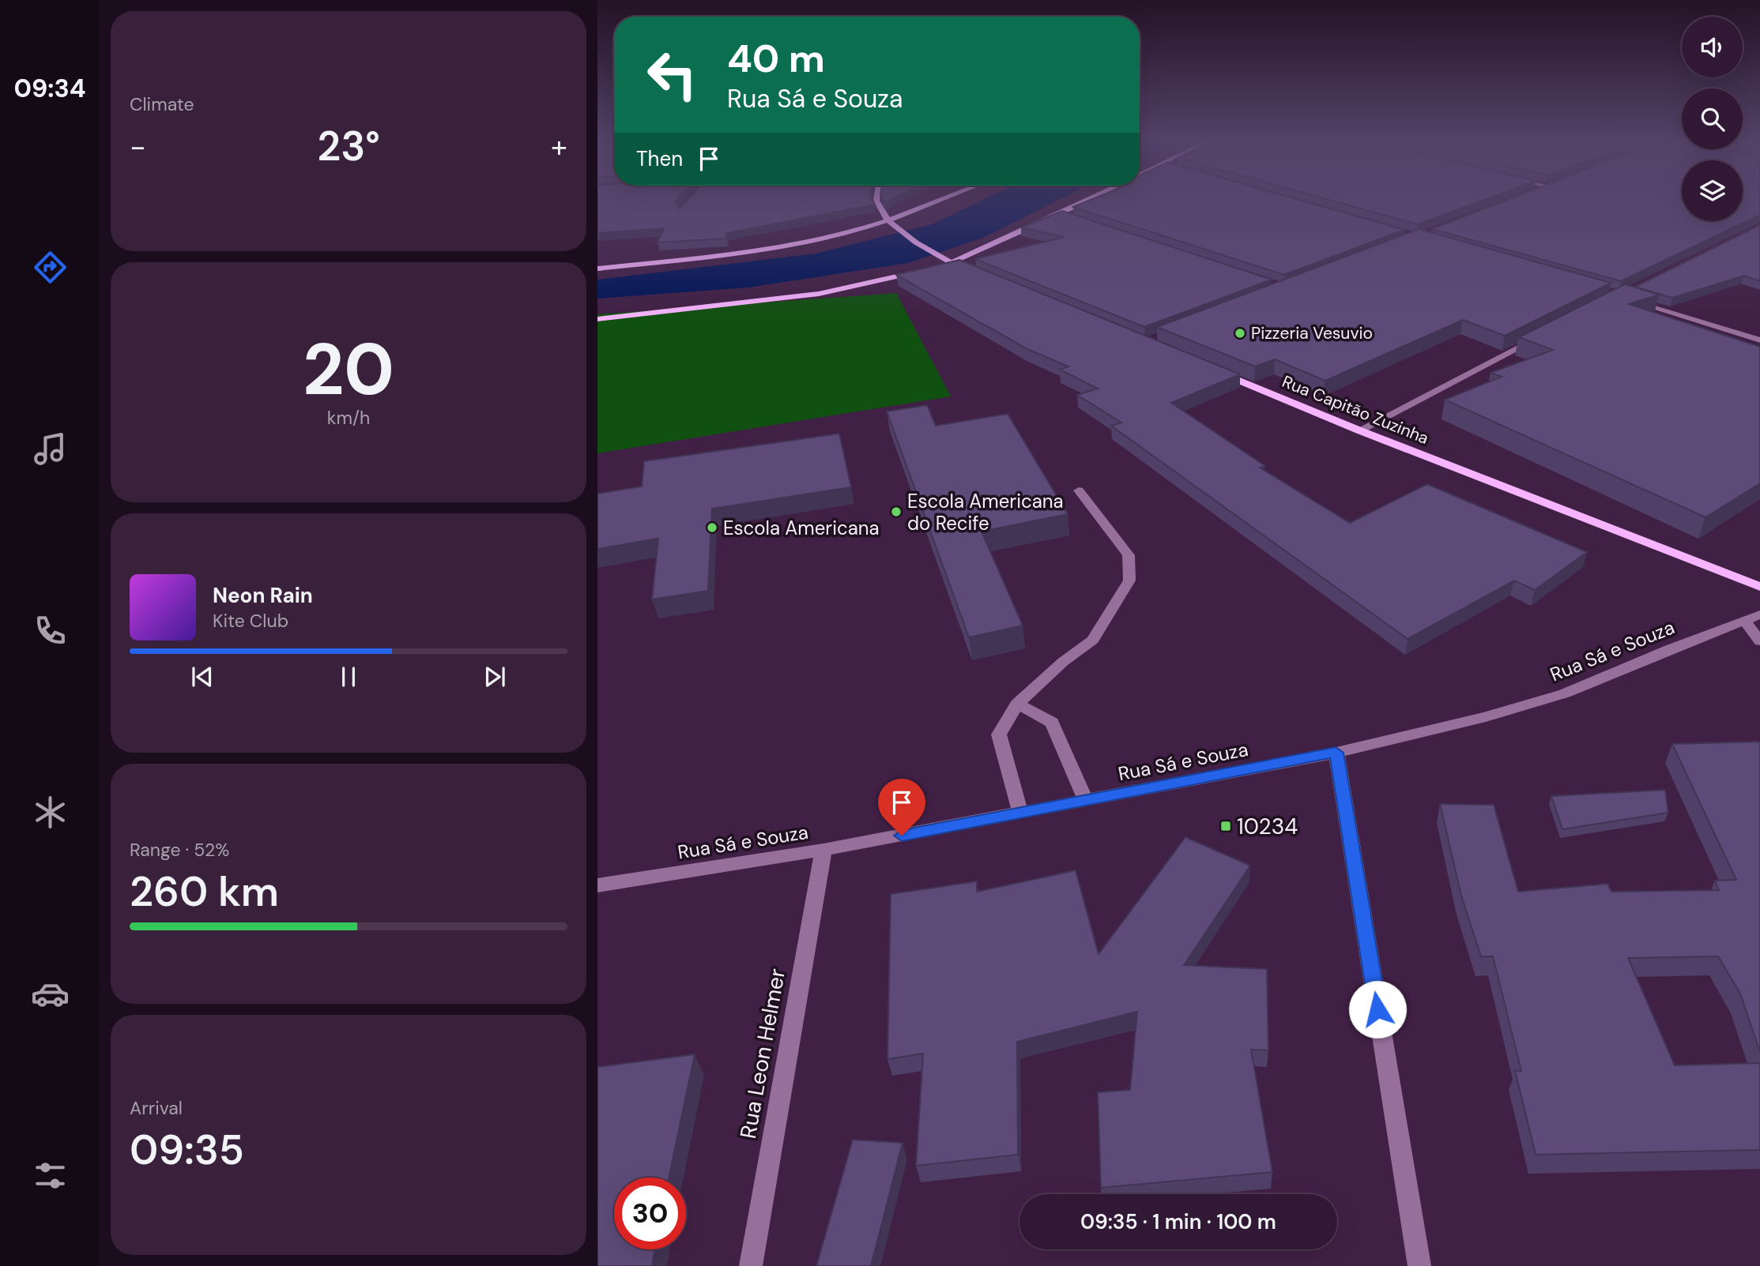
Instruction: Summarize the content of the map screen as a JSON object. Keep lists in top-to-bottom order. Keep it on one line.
{"streets":{"main road":["Rua Capitão Zuzinha"],"street":["Rua Sá e Souza","Rua Leon Helmer"]},"crossings":[["Rua Sá e Souza","Rua Leon Helmer"]],"places":{"other":["Pizzeria Vesuvio","Escola Americana do Recife","Escola Americana"],"transit":["10234"]},"page":{"tabs":"09:34","tile":["Climate",["20","km/h"],["Range · 52%","260 km"],["Arrival","09:35"]],"turn":["40 m","Rua Sá e Souza"],"heat":["−","23°","+"],"then":"Then","song":["Neon Rain","Kite Club"],"limit":"30","trip":"09:35 · 1 min · 100 m"}}
